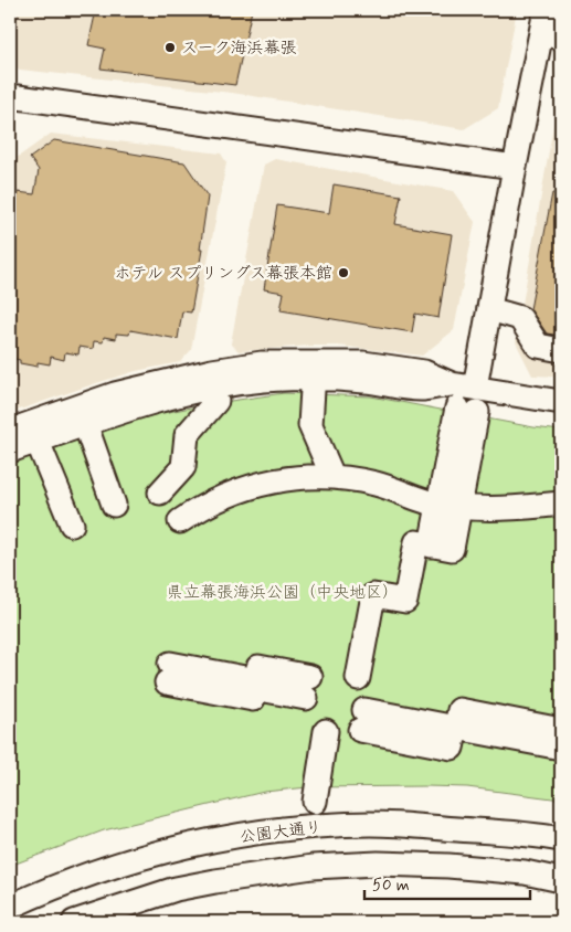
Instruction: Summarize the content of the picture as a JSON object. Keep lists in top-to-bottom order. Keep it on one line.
{"streets":{"street":["公園大通り"]},"parks":["県立幕張海浜公園（中央地区）"],"places":["スーク海浜幕張","ホテル スプリングス幕張本館"],"scale_bar":"50 m"}
